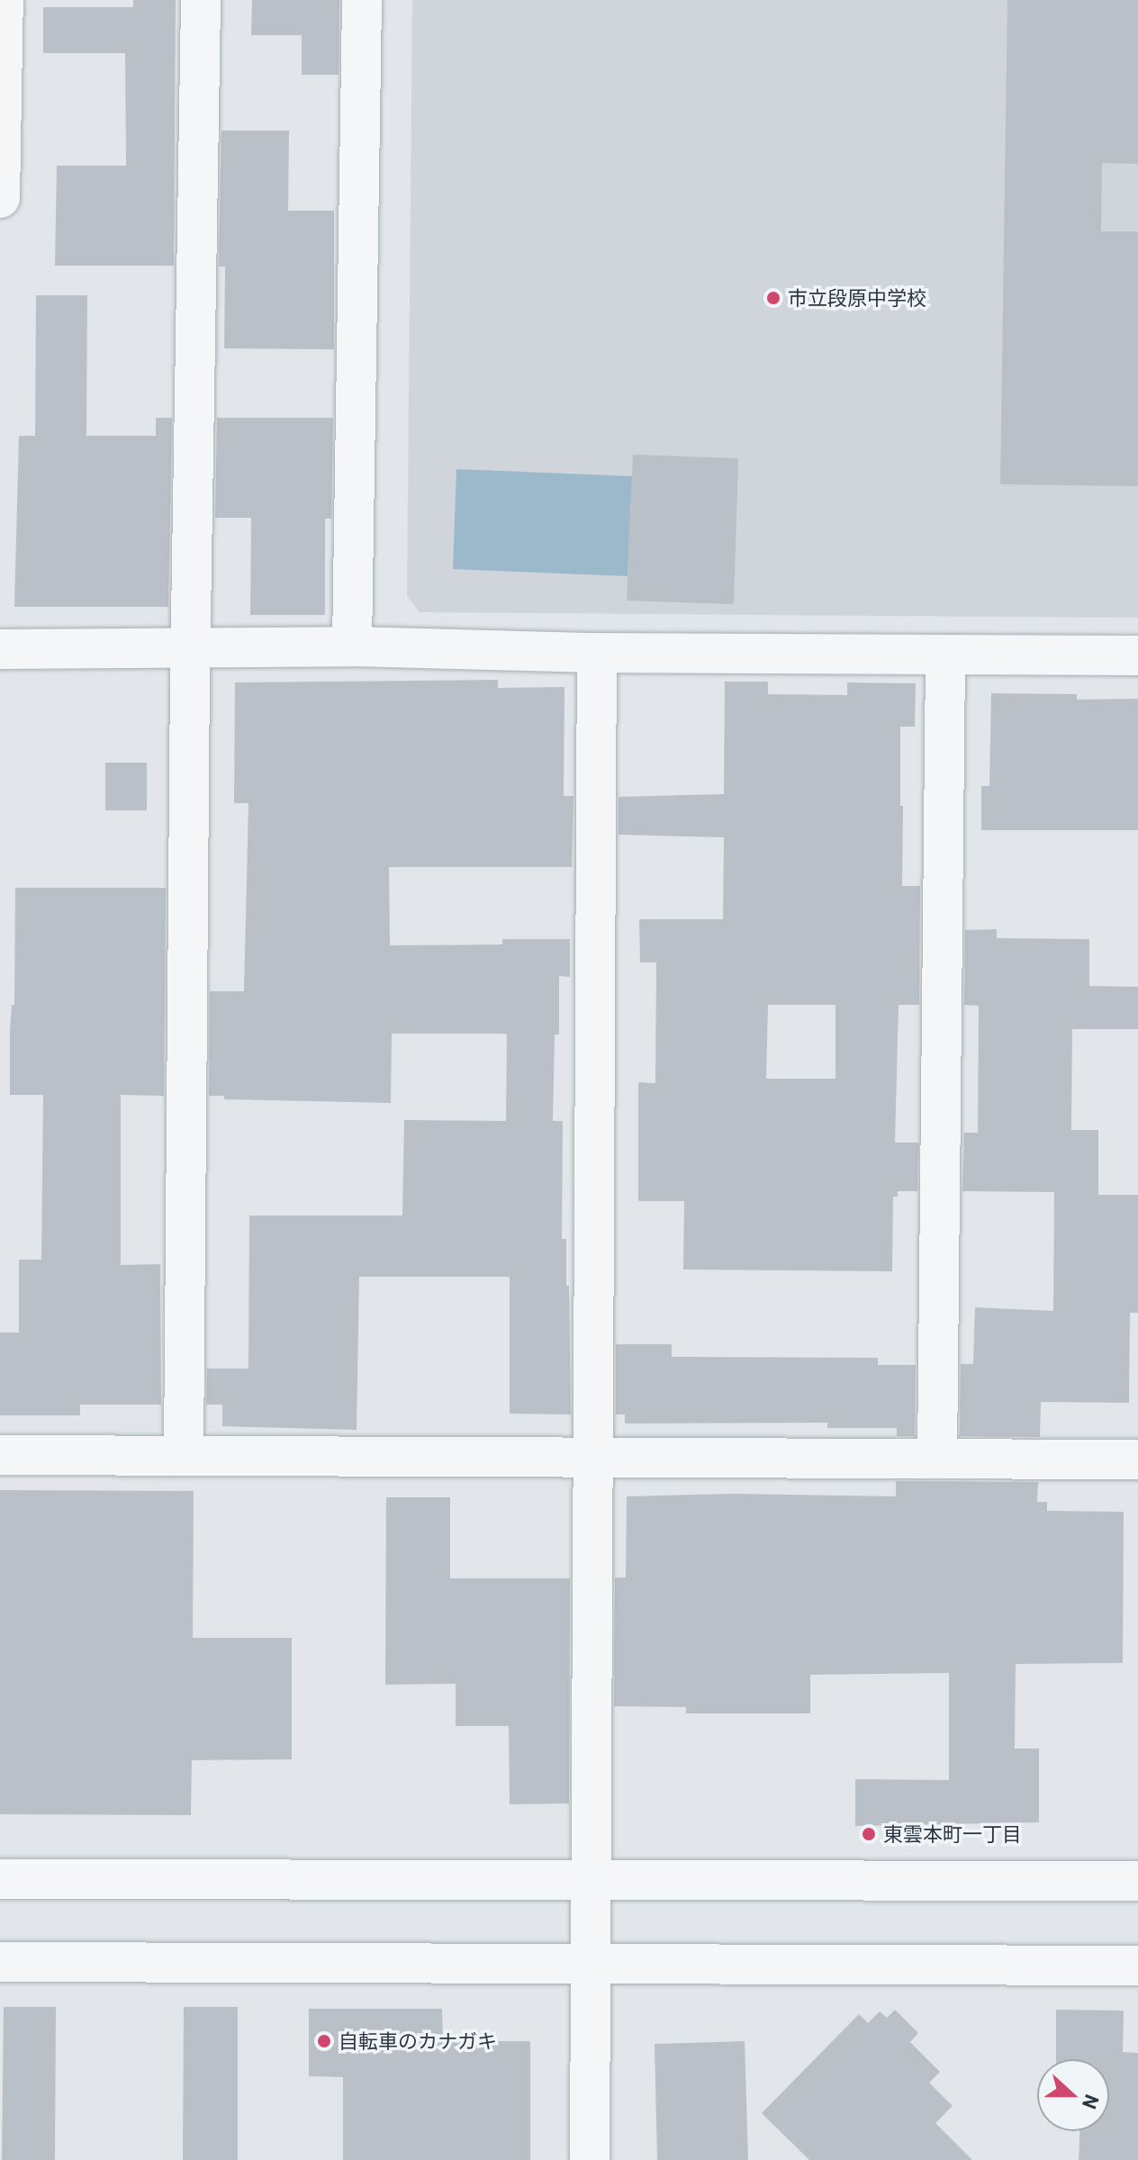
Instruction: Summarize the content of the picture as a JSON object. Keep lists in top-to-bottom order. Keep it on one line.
{"places":["市立段原中学校","東雲本町一丁目","自転車のカナガキ"],"north":"right"}
